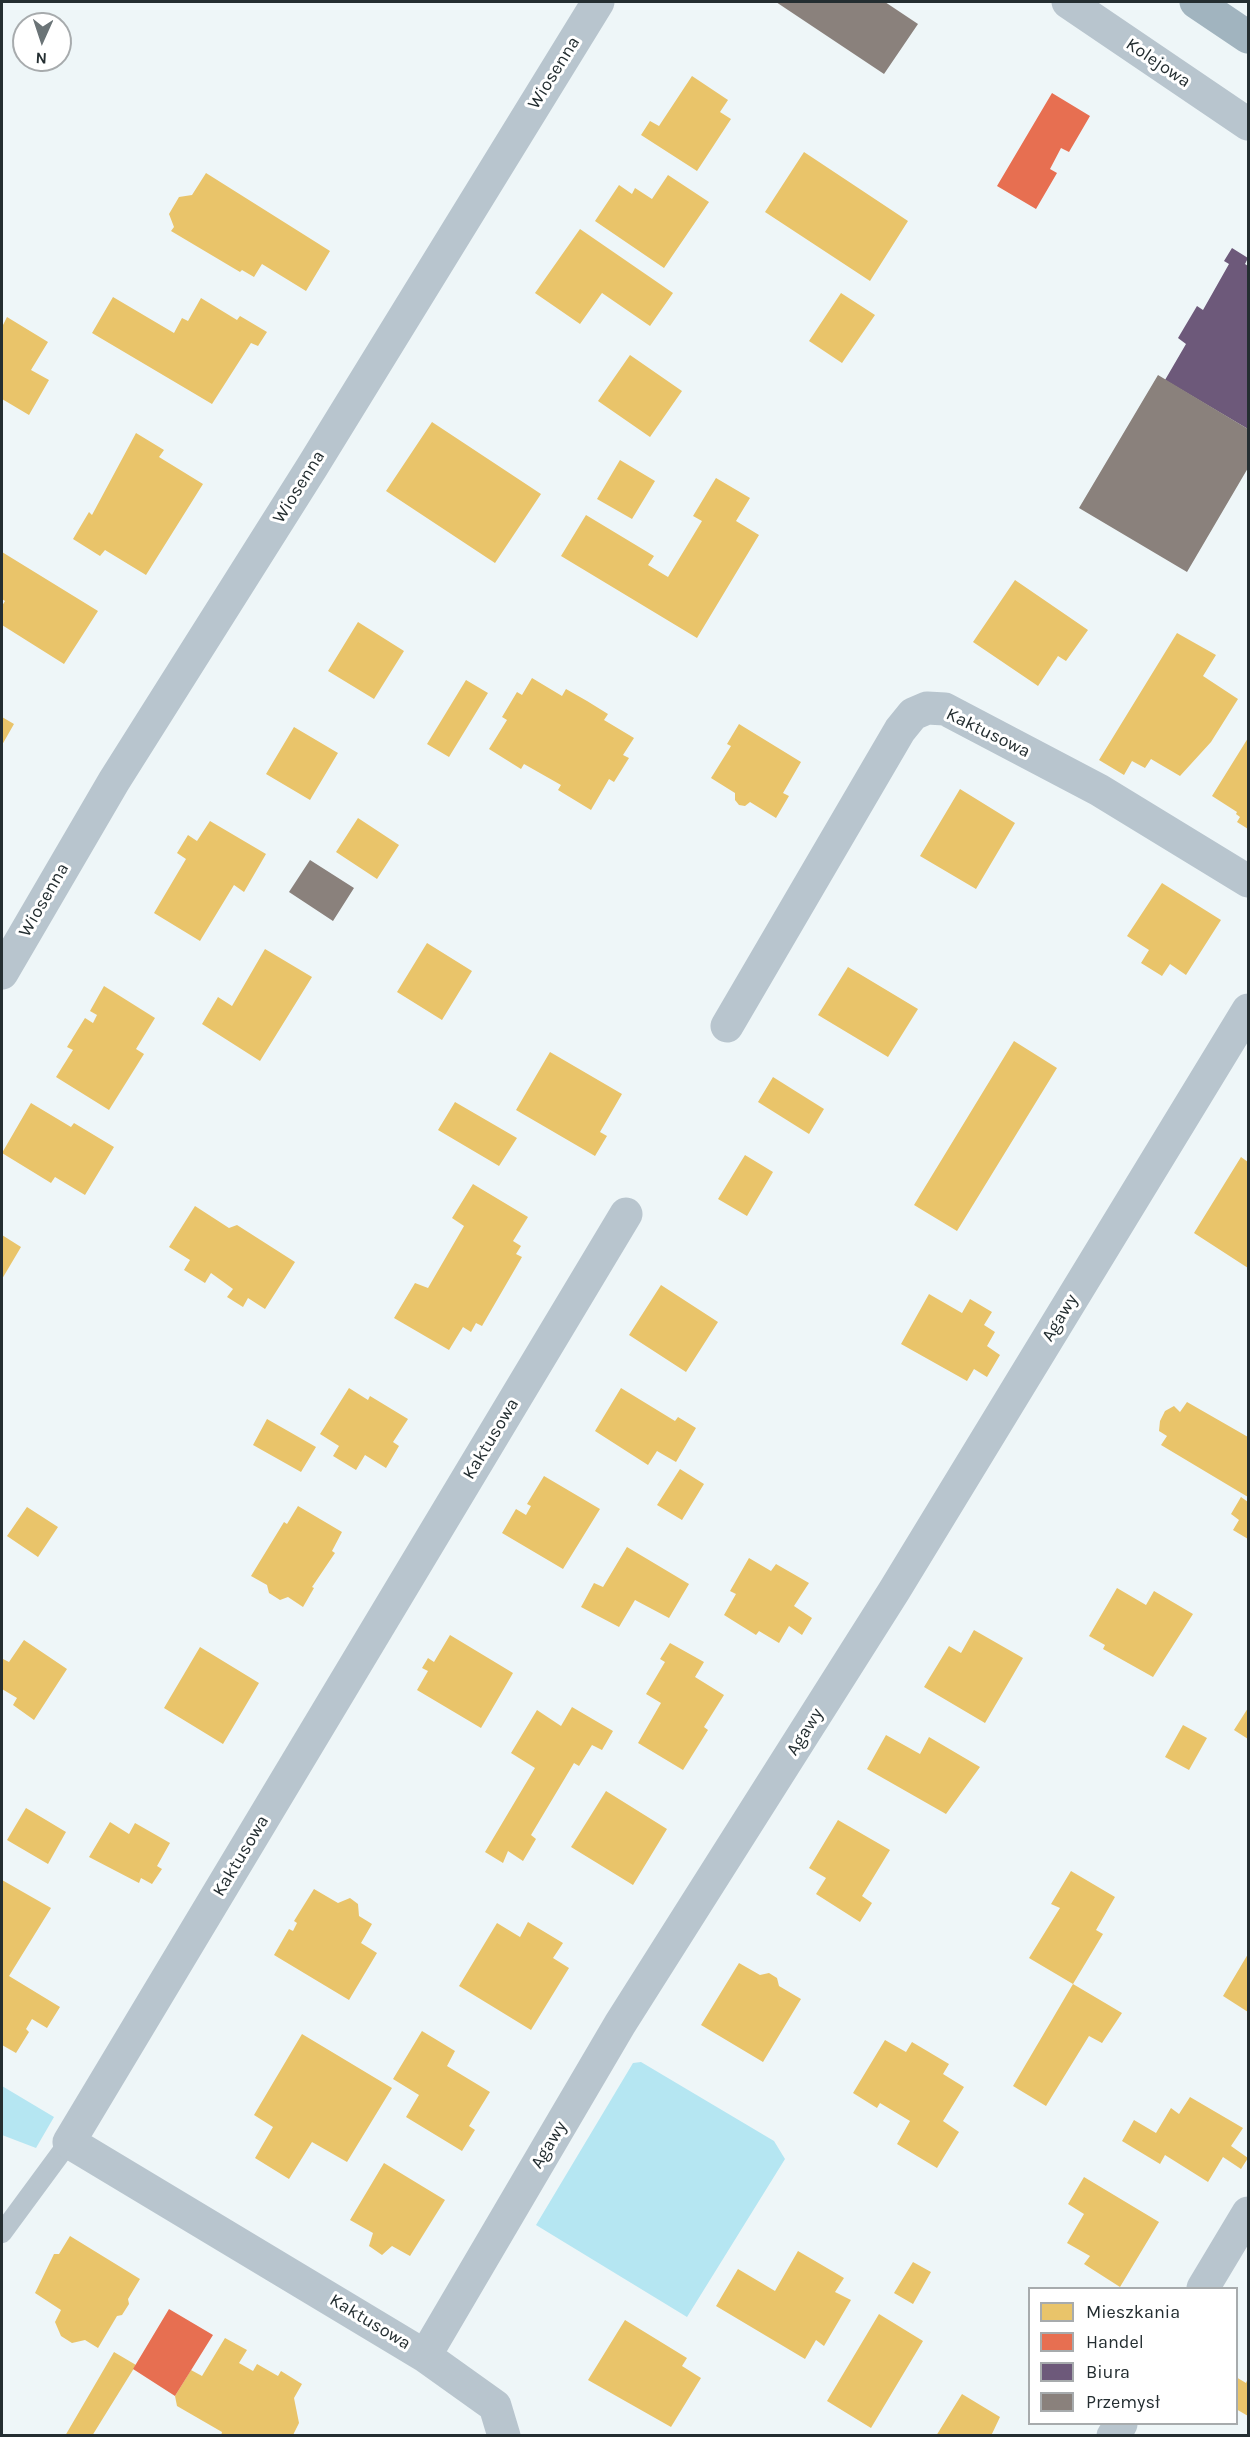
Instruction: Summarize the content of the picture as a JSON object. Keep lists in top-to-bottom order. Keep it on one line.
{"streets":{"street":["Kolejowa","Wiosenna","Kaktusowa","Agawy"]},"crossings":[["Kaktusowa","Agawy"]],"legend":["Mieszkania","Handel","Biura","Przemysł"],"north":"bottom"}
